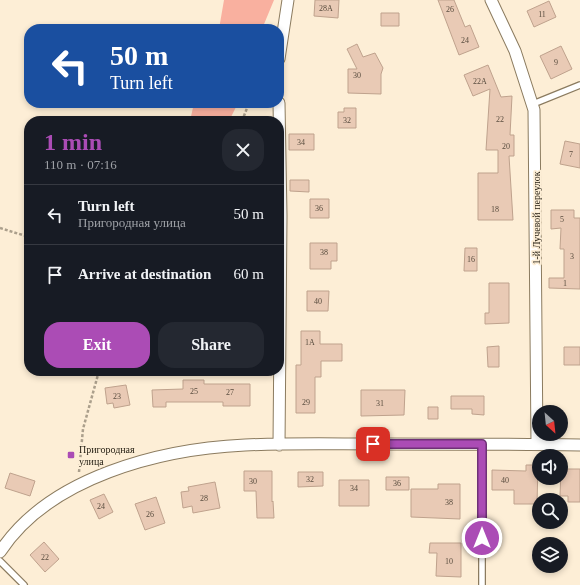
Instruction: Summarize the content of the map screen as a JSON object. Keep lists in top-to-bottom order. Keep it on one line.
{"streets":{"street":["1-й Лучевой переулок"]},"places":{"transit":["Пригородная улица"]},"house_numbers":["28А","26","11","24","9","30","22А","22","32","34","20","7","36","18","5","38","3","16","1","40","1А","25","27","23","29","31","32","40","30","36","34","28","38","24","26","22","10"],"north":"bottom right","page":{"turn":["50 m","Turn left"],"heading":["1 min","110 m · 07:16"],"list":[{"name":"Turn left","note":"Пригородная улица","value":"50 m"},{"name":"Arrive at destination","value":"60 m"}],"buttons":["Exit","Share"]}}
